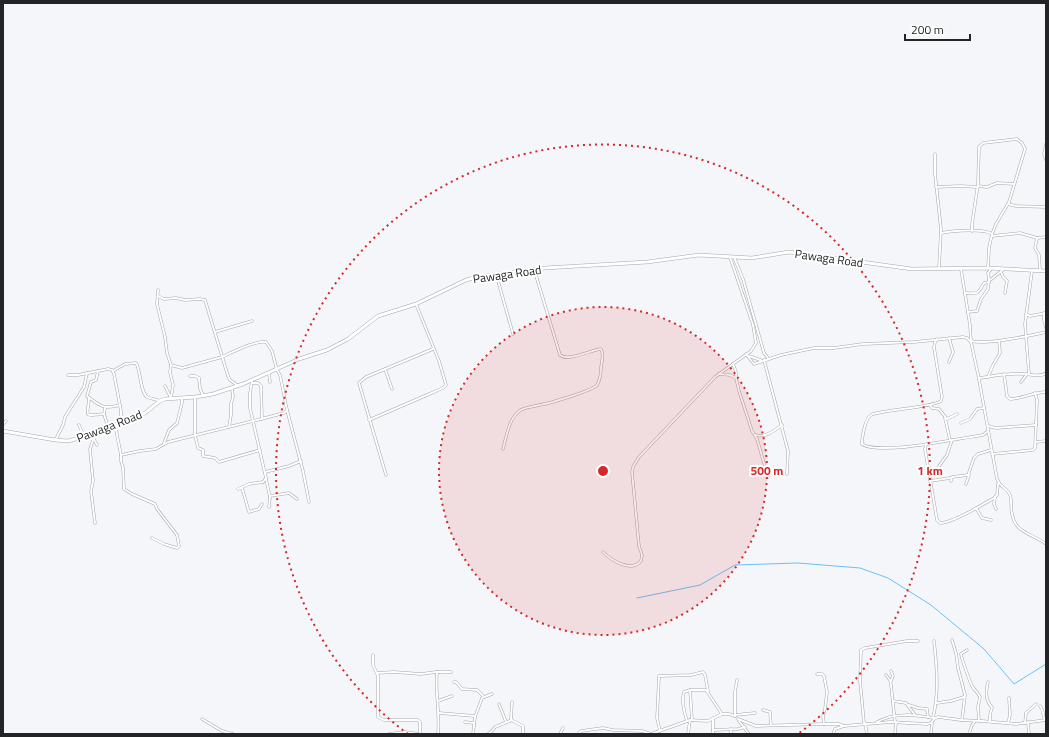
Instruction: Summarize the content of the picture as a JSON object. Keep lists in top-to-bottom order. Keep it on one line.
{"streets":{"main road":["Pawaga Road"]},"scale_bar":"200 m","rings":["500 m","1 km"]}
